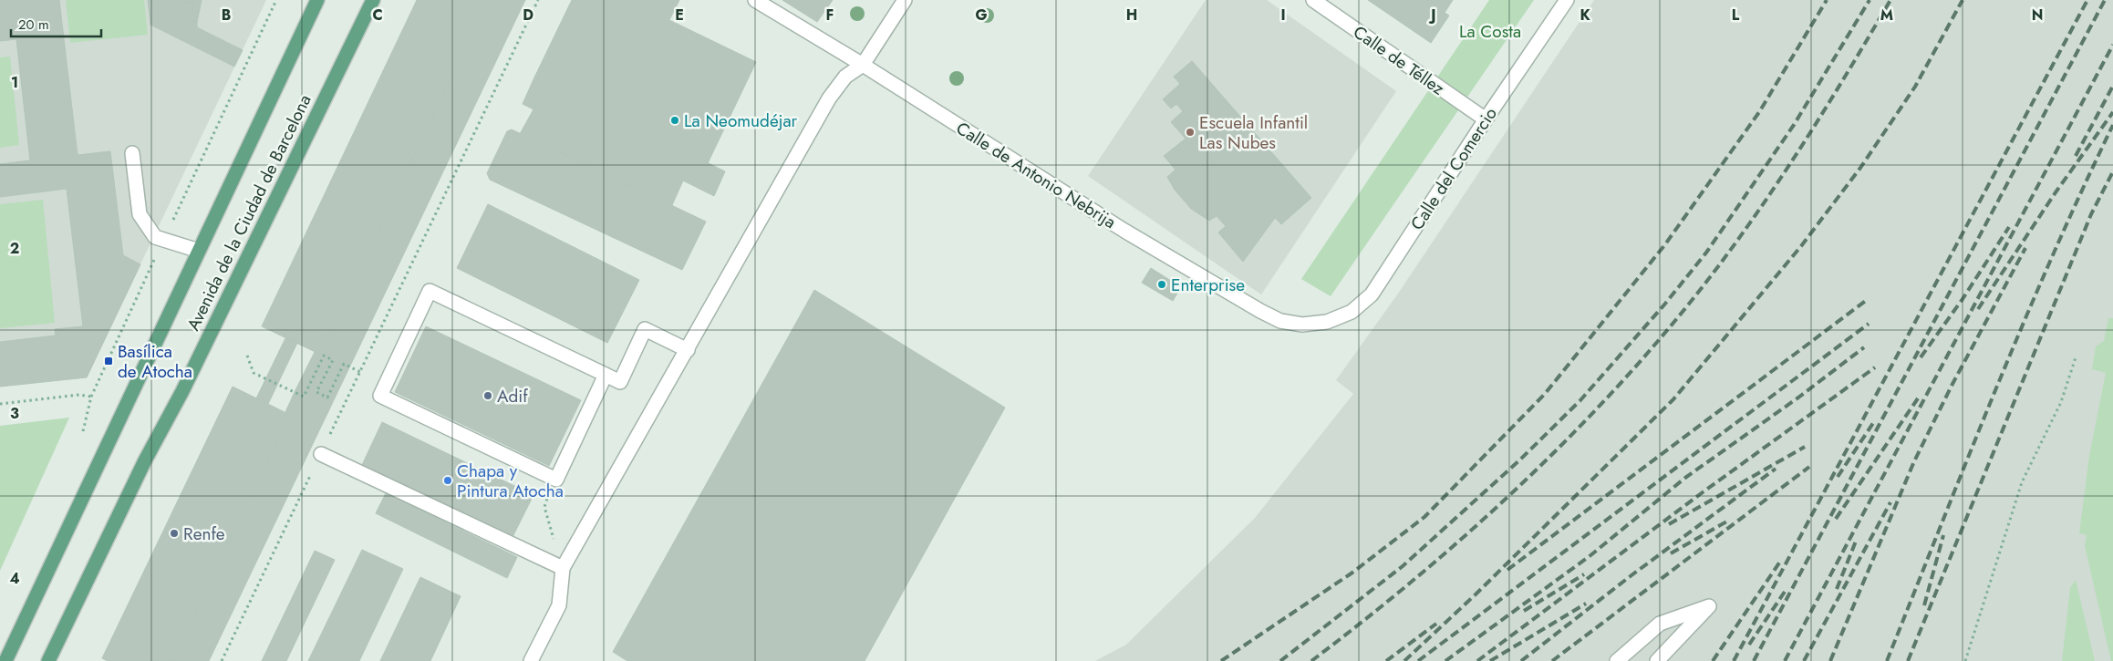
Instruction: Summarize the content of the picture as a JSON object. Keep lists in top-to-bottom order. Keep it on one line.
{"streets":{"main road":["Avenida de la Ciudad de Barcelona"],"street":["Calle de Téllez","Calle del Comercio","Calle de Antonio Nebrija"]},"crossings":[["Calle de Téllez","Calle del Comercio"],["Calle del Comercio","Calle de Antonio Nebrija"]],"parks":["La Costa"],"places":{"other":["La Neomudéjar","Escuela Infantil Las Nubes","Enterprise","Adif","Chapa y Pintura Atocha","Renfe"],"transit":["Basílica de Atocha"]},"scale_bar":"20 m","grid":{"columns":["B","C","D","E","F","G","H","I","J","K","L","M","N"],"rows":["1","2","3","4"]}}
